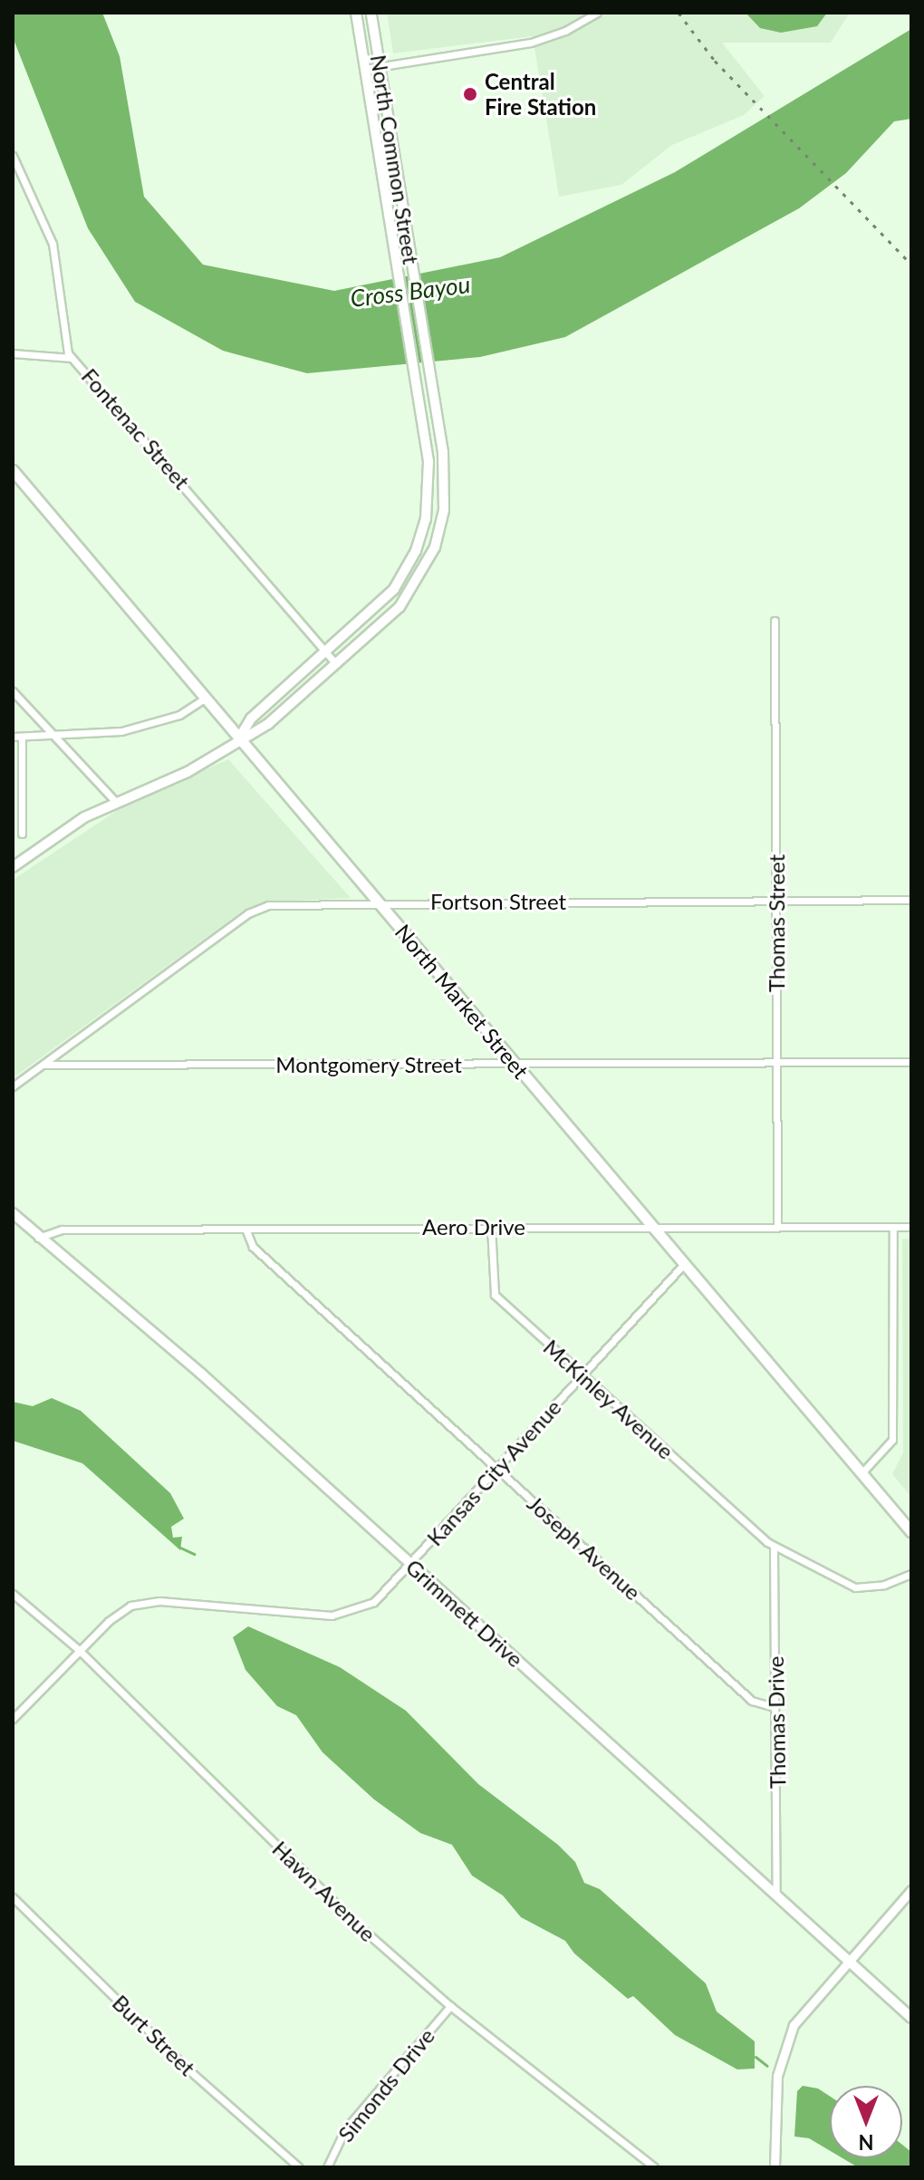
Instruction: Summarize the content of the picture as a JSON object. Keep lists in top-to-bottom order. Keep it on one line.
{"streets":{"main road":["North Common Street","North Market Street","Grimmett Drive"],"street":["Fontenac Street","Fortson Street","Thomas Street","Montgomery Street","Aero Drive","McKinley Avenue","Kansas City Avenue","Joseph Avenue","Thomas Drive","Hawn Avenue","Burt Street","Simonds Drive"]},"crossings":[["North Common Street","Fontenac Street"],["North Common Street","North Market Street"],["Fortson Street","Thomas Street"],["Fortson Street","North Market Street"],["Fortson Street","Montgomery Street"],["Thomas Street","Montgomery Street"],["Thomas Street","Aero Drive"],["North Market Street","Montgomery Street"],["North Market Street","Aero Drive"],["North Market Street","Kansas City Avenue"],["Aero Drive","McKinley Avenue"],["Aero Drive","Joseph Avenue"],["Aero Drive","Grimmett Drive"],["McKinley Avenue","Kansas City Avenue"],["McKinley Avenue","Thomas Drive"],["Kansas City Avenue","Joseph Avenue"],["Kansas City Avenue","Grimmett Drive"],["Kansas City Avenue","Hawn Avenue"],["Joseph Avenue","Thomas Drive"],["Grimmett Drive","Thomas Drive"],["Hawn Avenue","Simonds Drive"]],"water":["Cross Bayou"],"places":["Central Fire Station"],"north":"bottom"}
